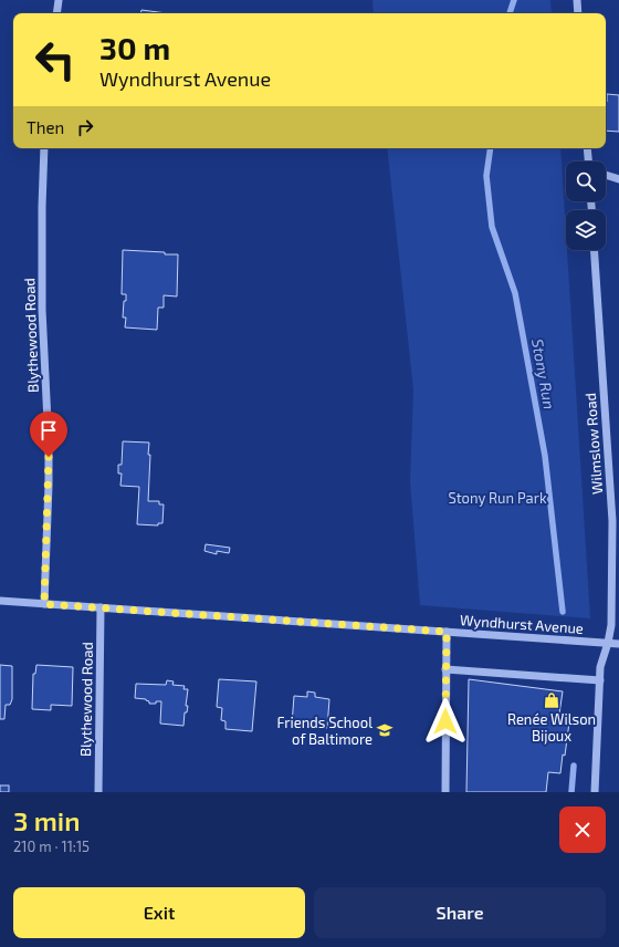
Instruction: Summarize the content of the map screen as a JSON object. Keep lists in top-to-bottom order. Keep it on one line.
{"streets":{"street":["Blythewood Road","Wilmslow Road","Wyndhurst Avenue"]},"crossings":[["Blythewood Road","Wyndhurst Avenue"],["Wilmslow Road","Wyndhurst Avenue"]],"water":["Stony Run"],"parks":["Stony Run Park"],"places":{"shop":["Renée Wilson Bijoux"],"school or university":["Friends School of Baltimore"]},"page":{"turn":["30 m","Wyndhurst Avenue"],"then":"Then","heading":["3 min","210 m · 11:15"],"buttons":["Exit","Share"]}}
